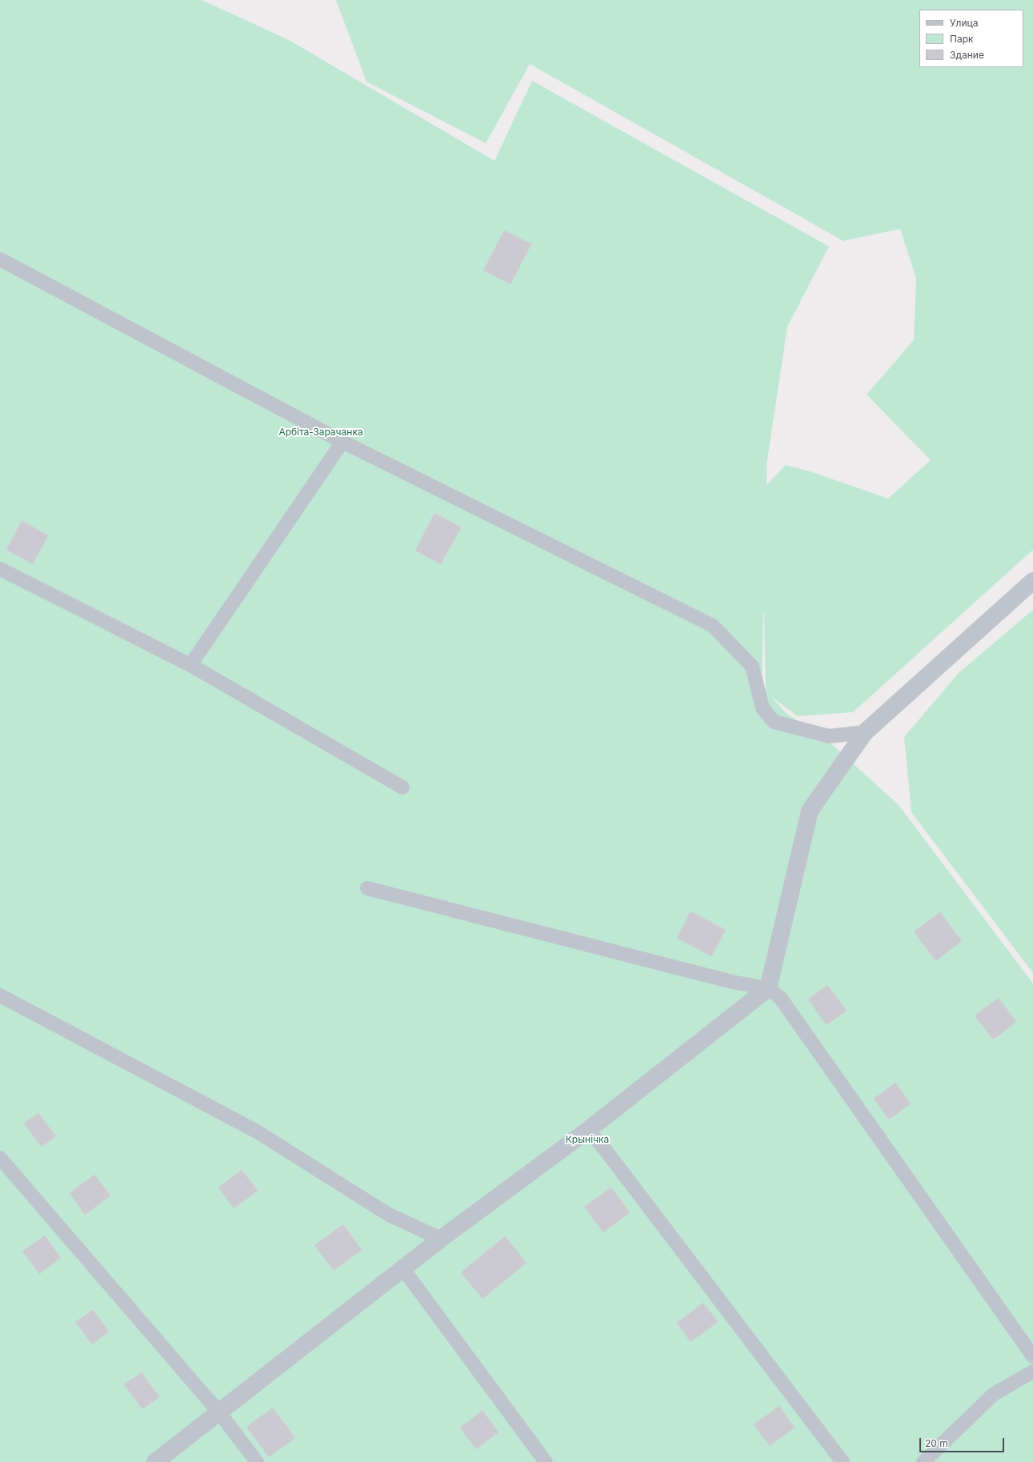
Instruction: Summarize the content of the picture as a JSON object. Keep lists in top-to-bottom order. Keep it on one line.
{"parks":["Арбіта-Зарачанка","Крынічка"],"legend":["Улица","Парк","Здание"],"scale_bar":"20 m"}
